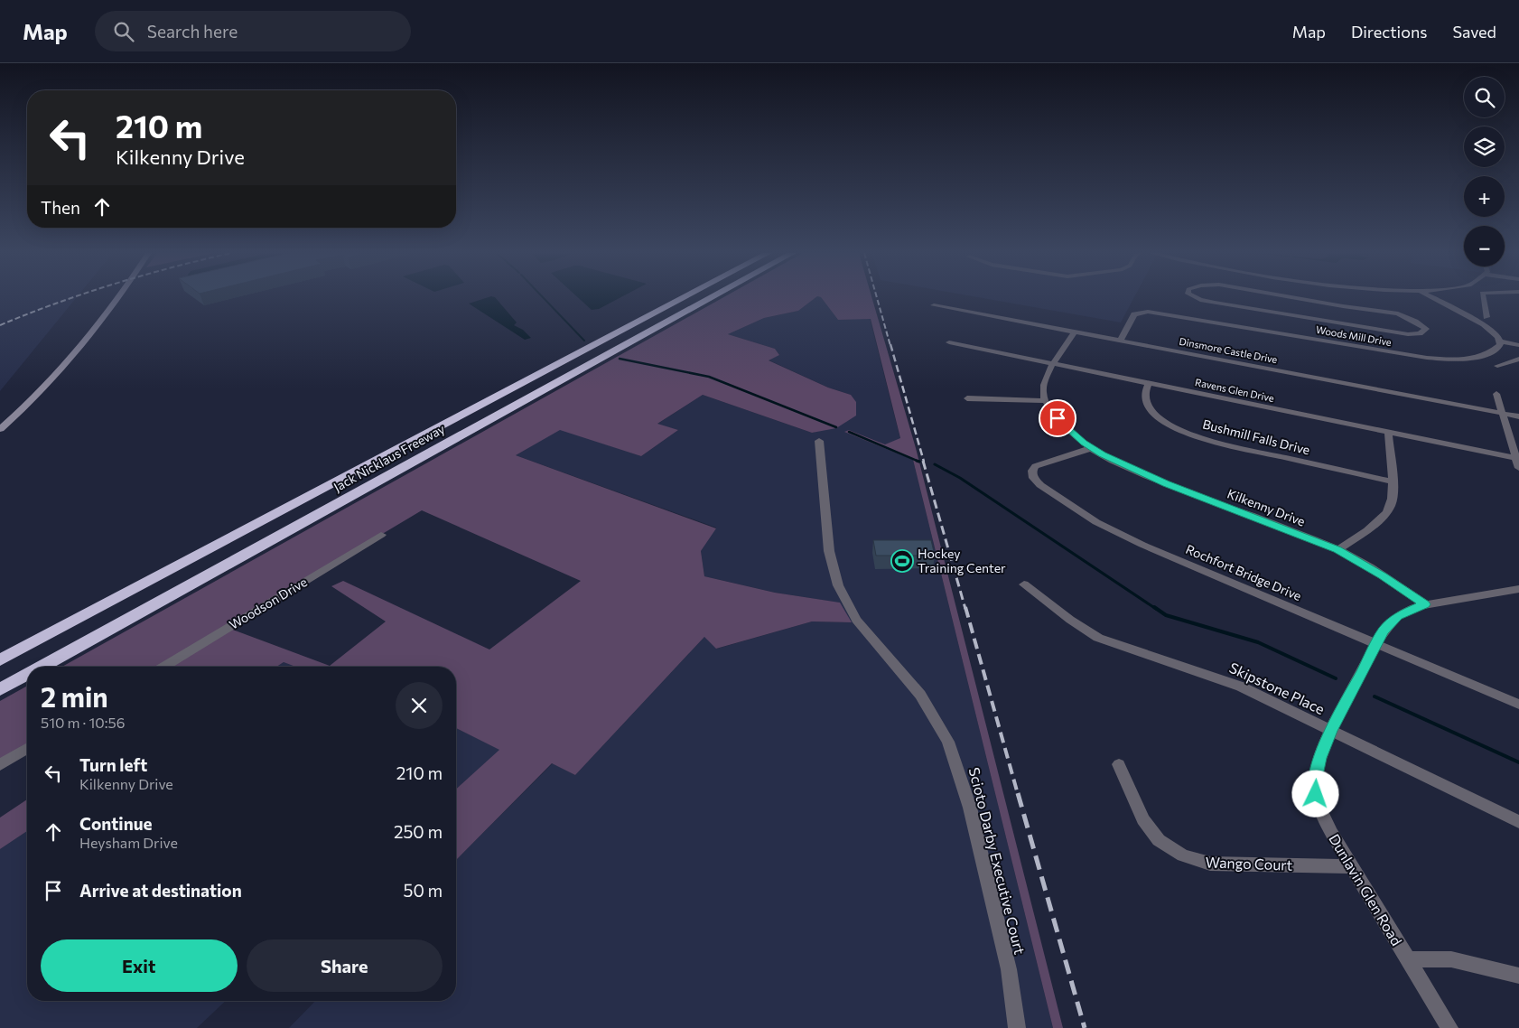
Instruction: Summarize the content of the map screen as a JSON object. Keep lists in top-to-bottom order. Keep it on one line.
{"streets":{"highway":["Jack Nicklaus Freeway"],"street":["Woods Mill Drive","Dinsmore Castle Drive","Ravens Glen Drive","Bushmill Falls Drive","Kilkenny Drive","Rochfort Bridge Drive","Woodson Drive","Skipstone Place","Scioto Darby Executive Court","Wango Court","Dunlavin Glen Road"]},"crossings":[["Woods Mill Drive","Dinsmore Castle Drive"],["Ravens Glen Drive","Bushmill Falls Drive"],["Kilkenny Drive","Rochfort Bridge Drive"],["Kilkenny Drive","Dunlavin Glen Road"],["Rochfort Bridge Drive","Dunlavin Glen Road"],["Skipstone Place","Dunlavin Glen Road"],["Wango Court","Dunlavin Glen Road"]],"places":{"sports":["Hockey Training Center"]},"page":{"header":"Map","search":"Search here","nav":["Map","Directions","Saved"],"map_buttons":["+","−"],"turn":["210 m","Kilkenny Drive"],"then":"Then","heading":["2 min","510 m · 10:56"],"list":[{"name":"Turn left","note":"Kilkenny Drive","value":"210 m"},{"name":"Continue","note":"Heysham Drive","value":"250 m"},{"name":"Arrive at destination","value":"50 m"}],"buttons":["Exit","Share"]}}
